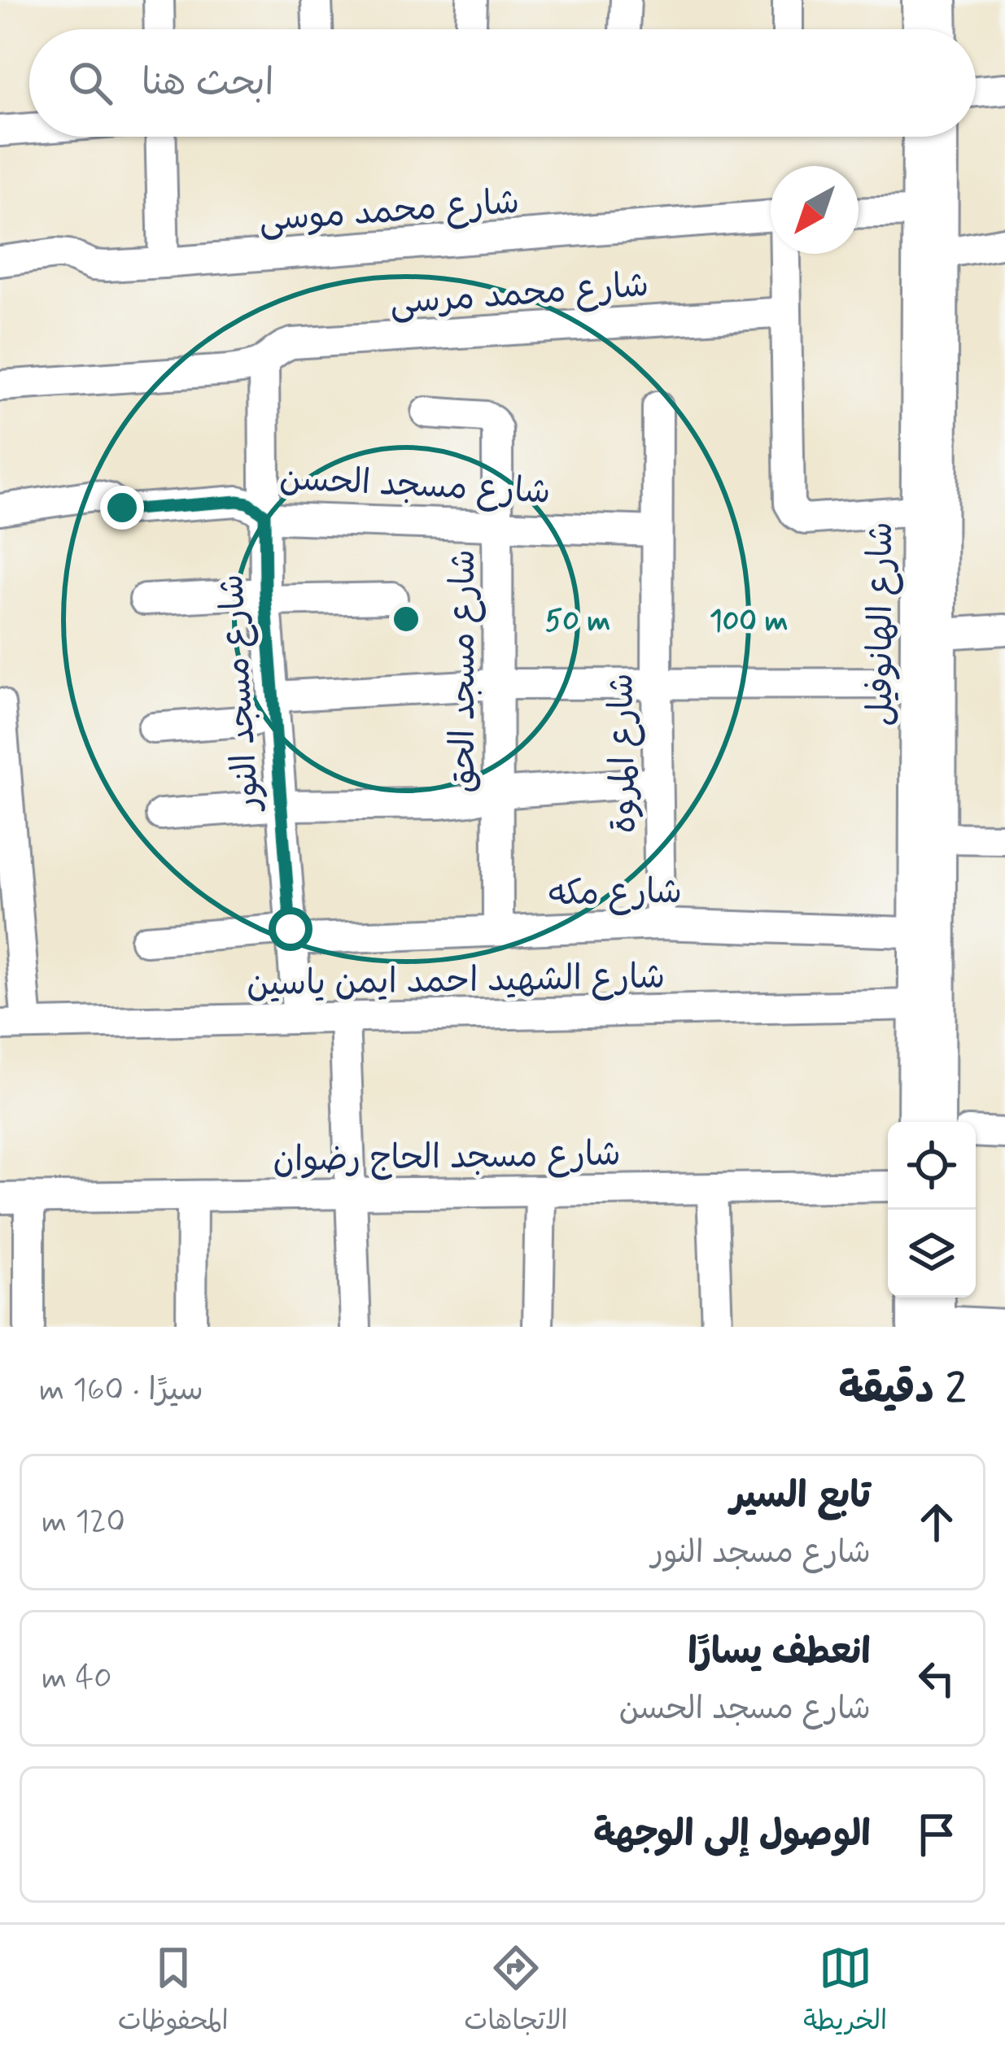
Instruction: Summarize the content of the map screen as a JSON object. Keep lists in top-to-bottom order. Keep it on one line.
{"streets":{"street":["شارع محمد موسى","شارع محمد مرسى","شارع مسجد الحسن","شارع الهانوفيل","شارع مسجد الحق","شارع مسجد النور","شارع المروة","شارع مكه","شارع الشهيد احمد ايمن ياسين","شارع مسجد الحاج رضوان"]},"crossings":[["شارع محمد مرسى","شارع مسجد النور"],["شارع مسجد الحسن","شارع مسجد الحق"],["شارع مسجد الحسن","شارع مسجد النور"],["شارع مسجد الحسن","شارع المروة"],["شارع الهانوفيل","شارع مكه"],["شارع الهانوفيل","شارع الشهيد احمد ايمن ياسين"],["شارع مسجد الحق","شارع مكه"],["شارع مسجد النور","شارع مكه"],["شارع مسجد النور","شارع الشهيد احمد ايمن ياسين"],["شارع المروة","شارع مكه"]],"north":"bottom left","page":{"search":"ابحث هنا","heading":["2 دقيقة","سيرًا · 160 m"],"list":[["تابع السير","شارع مسجد النور","120 m"],["انعطف يسارًا","شارع مسجد الحسن","40 m"],"الوصول إلى الوجهة"],"nav":["الخريطة","الاتجاهات","المحفوظات"]},"rings":["50 m","100 m"]}
